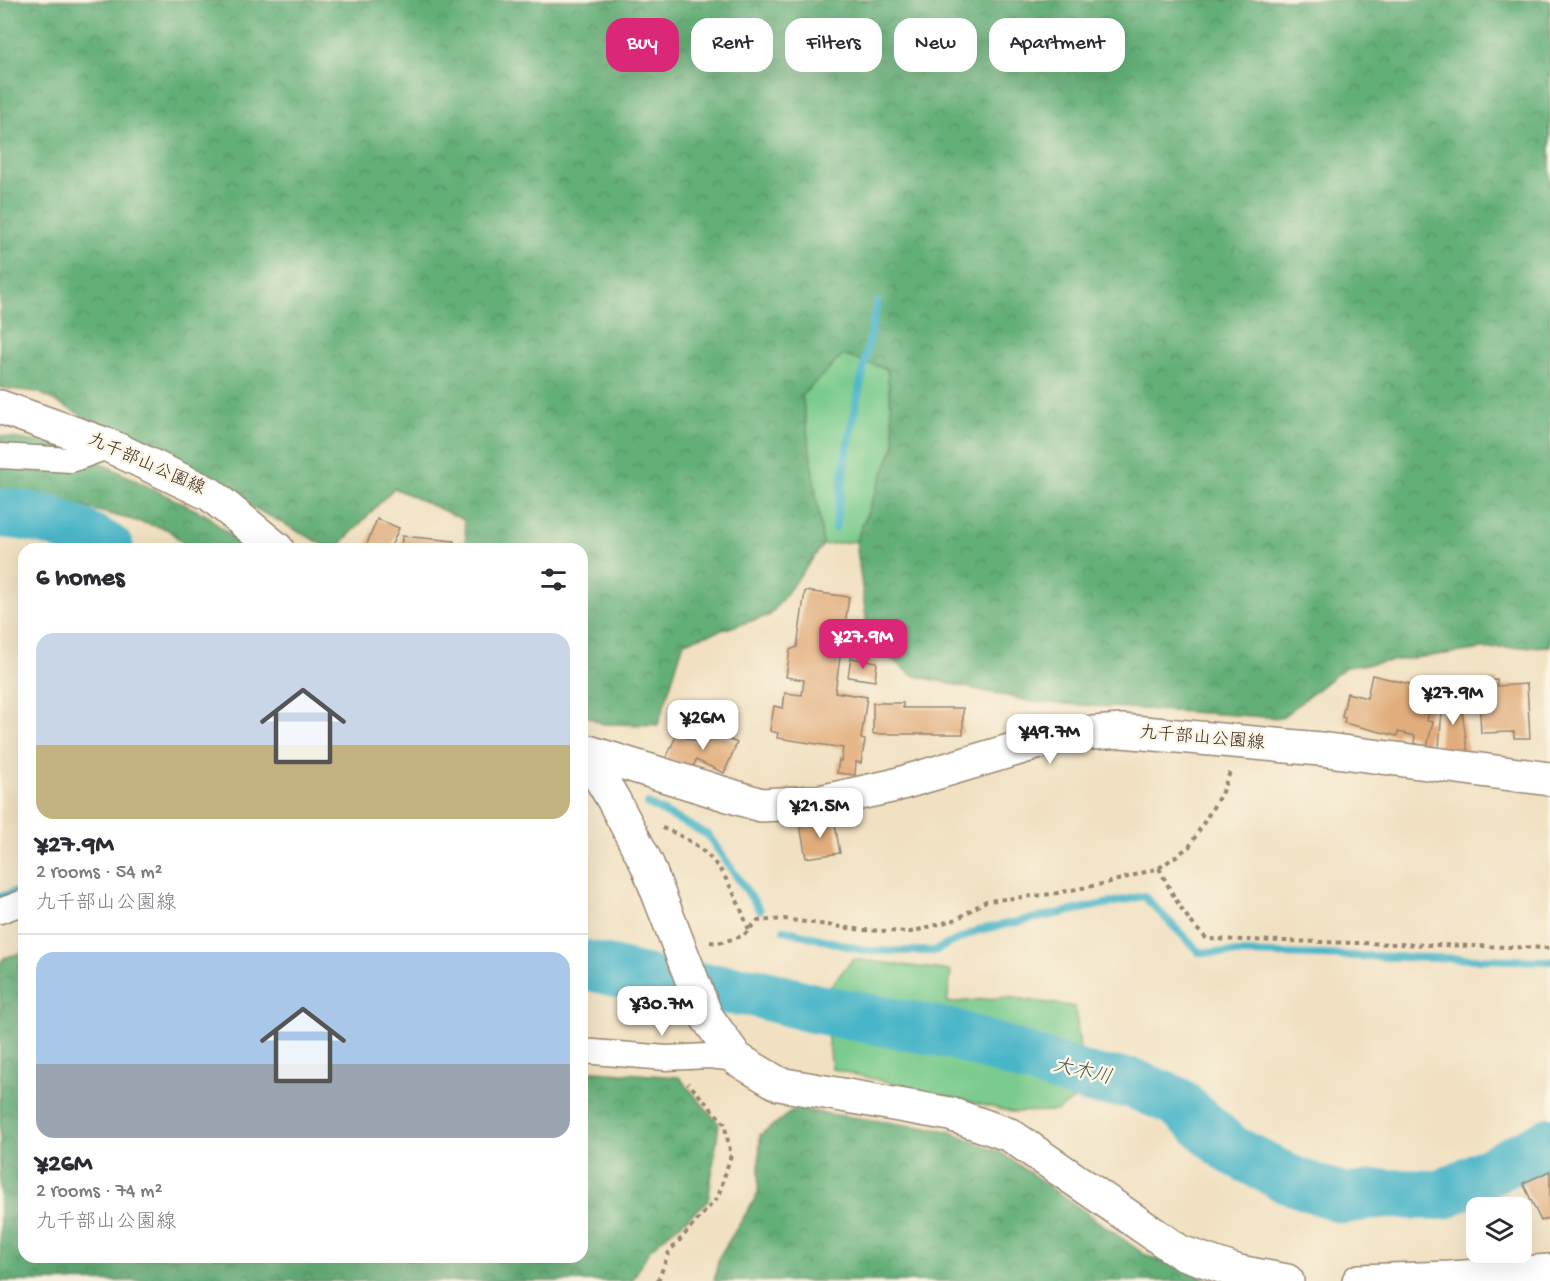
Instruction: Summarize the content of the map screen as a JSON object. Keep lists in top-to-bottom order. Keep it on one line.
{"streets":{"main road":["九千部山公園線"]},"water":["大木川"],"page":{"chip":["Buy","Rent","Filters","New","Apartment"],"heading":"6 homes","list":[{"name":"¥27.9M","note":"2 rooms · 54 m² · 九千部山公園線"},{"name":"¥26M","note":"2 rooms · 74 m² · 九千部山公園線"}],"price":["¥27.9M","¥27.9M","¥26M","¥49.7M","¥21.5M","¥30.7M"]}}
